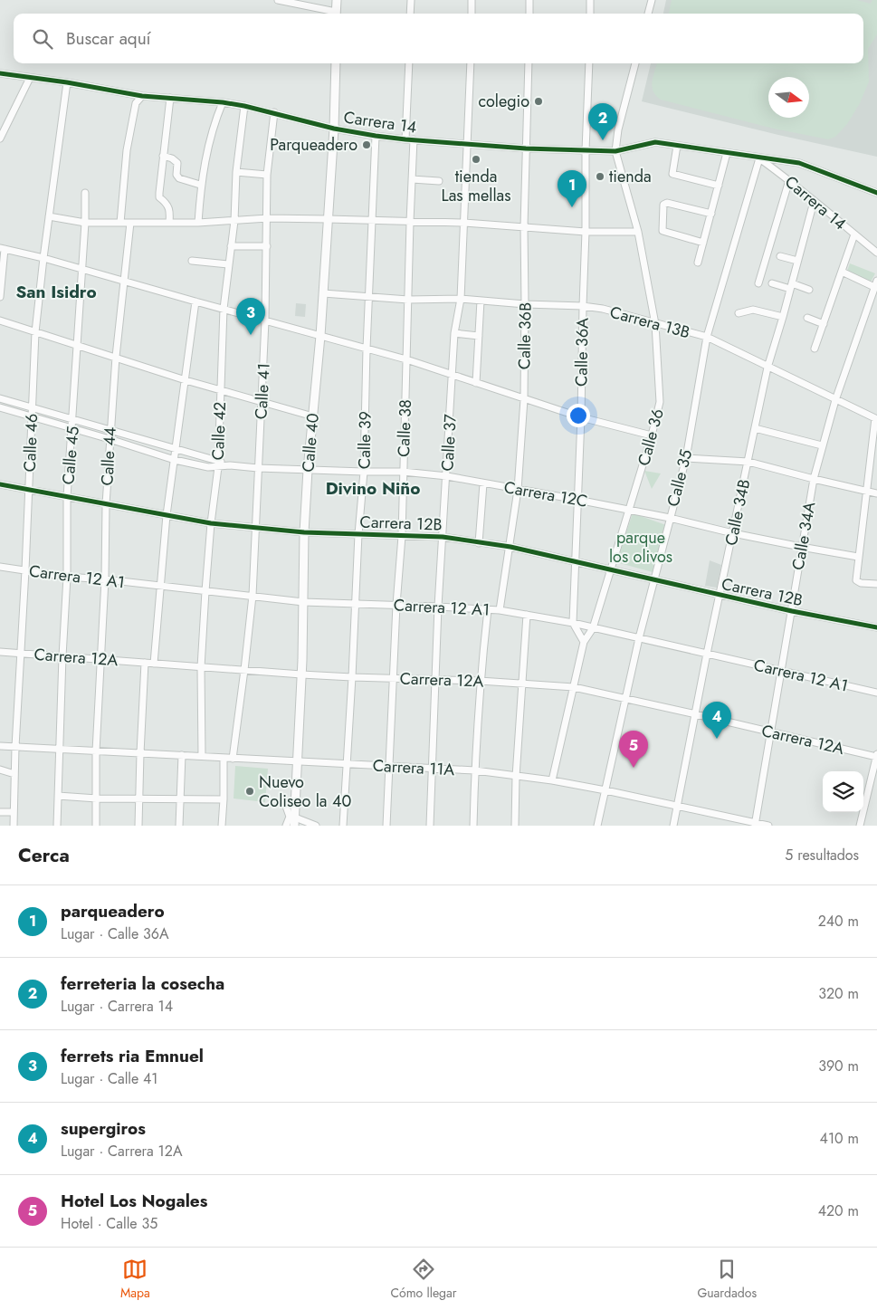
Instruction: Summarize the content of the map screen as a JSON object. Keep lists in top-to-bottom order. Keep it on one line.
{"streets":{"street":["Carrera 14","Carrera 13B","Calle 36B","Calle 36A","Calle 41","Calle 38","Calle 42","Calle 36","Calle 39","Calle 46","Calle 40","Calle 37","Calle 45","Calle 44","Calle 35","Carrera 12C","Calle 34B","Carrera 12B","Calle 34A","Carrera 12 A1","Carrera 12A","Carrera 11A"]},"crossings":[["Carrera 14","Calle 36B"],["Carrera 14","Calle 36A"],["Carrera 14","Calle 41"],["Carrera 14","Calle 38"],["Carrera 14","Calle 42"],["Carrera 14","Calle 36"],["Carrera 14","Calle 39"],["Carrera 14","Calle 46"],["Carrera 14","Calle 40"],["Carrera 14","Calle 37"],["Carrera 14","Calle 35"],["Carrera 14","Calle 34B"],["Carrera 13B","Calle 36B"],["Carrera 13B","Calle 36A"],["Carrera 13B","Calle 38"],["Carrera 13B","Calle 36"],["Carrera 13B","Calle 39"],["Carrera 13B","Calle 40"],["Carrera 13B","Calle 37"],["Carrera 13B","Calle 35"],["Carrera 13B","Calle 34B"],["Carrera 13B","Calle 34A"],["Calle 36B","Carrera 12C"],["Calle 36B","Carrera 12B"],["Calle 36B","Carrera 12 A1"],["Calle 36A","Carrera 12C"],["Calle 36A","Carrera 12B"],["Calle 36A","Carrera 12 A1"],["Calle 41","Carrera 12C"],["Calle 41","Carrera 12B"],["Calle 41","Carrera 12 A1"],["Calle 41","Carrera 12A"],["Calle 41","Carrera 11A"],["Calle 38","Carrera 12C"],["Calle 38","Carrera 12B"],["Calle 38","Carrera 12 A1"],["Calle 38","Carrera 12A"],["Calle 38","Carrera 11A"],["Calle 42","Carrera 12C"],["Calle 42","Carrera 12B"],["Calle 42","Carrera 12 A1"],["Calle 42","Carrera 12A"],["Calle 42","Carrera 11A"],["Calle 36","Carrera 12C"],["Calle 36","Carrera 12B"],["Calle 36","Carrera 12 A1"],["Calle 36","Carrera 12A"],["Calle 36","Carrera 11A"],["Calle 39","Carrera 12C"],["Calle 39","Carrera 12B"],["Calle 39","Carrera 12 A1"],["Calle 39","Carrera 12A"],["Calle 39","Carrera 11A"],["Calle 46","Carrera 12C"],["Calle 46","Carrera 12B"],["Calle 46","Carrera 12 A1"],["Calle 46","Carrera 12A"],["Calle 46","Carrera 11A"],["Calle 40","Carrera 12C"],["Calle 40","Carrera 12B"],["Calle 40","Carrera 12 A1"],["Calle 40","Carrera 12A"],["Calle 40","Carrera 11A"],["Calle 37","Carrera 12C"],["Calle 37","Carrera 12B"],["Calle 37","Carrera 12 A1"],["Calle 37","Carrera 12A"],["Calle 37","Carrera 11A"],["Calle 45","Carrera 12C"],["Calle 45","Carrera 12B"],["Calle 45","Carrera 12 A1"],["Calle 45","Carrera 12A"],["Calle 45","Carrera 11A"],["Calle 44","Carrera 12C"],["Calle 44","Carrera 12B"],["Calle 44","Carrera 12 A1"],["Calle 44","Carrera 12A"],["Calle 44","Carrera 11A"],["Calle 35","Carrera 12C"],["Calle 35","Carrera 12B"],["Calle 35","Carrera 12 A1"],["Calle 35","Carrera 12A"],["Calle 35","Carrera 11A"],["Carrera 12C","Calle 34B"],["Carrera 12C","Calle 34A"],["Calle 34B","Carrera 12B"],["Calle 34B","Carrera 12 A1"],["Calle 34B","Carrera 12A"],["Calle 34B","Carrera 11A"],["Carrera 12B","Calle 34A"],["Calle 34A","Carrera 12 A1"],["Calle 34A","Carrera 12A"],["Calle 34A","Carrera 11A"]],"districts":["San Isidro","Divino Niño"],"parks":["parque los olivos"],"places":["colegio","Parqueadero","tienda Las mellas","tienda","Nuevo Coliseo la 40"],"north":"right","page":{"search":"Buscar aquí","pins":["2","1","3","4","5"],"heading":["Cerca","5 resultados"],"list":[{"mark":"1","name":"parqueadero","note":"Lugar · Calle 36A","value":"240 m"},{"mark":"2","name":"ferreteria la cosecha","note":"Lugar · Carrera 14","value":"320 m"},{"mark":"3","name":"ferrets ria Emnuel","note":"Lugar · Calle 41","value":"390 m"},{"mark":"4","name":"supergiros","note":"Lugar · Carrera 12A","value":"410 m"},{"mark":"5","name":"Hotel Los Nogales","note":"Hotel · Calle 35","value":"420 m"}],"nav":["Mapa","Cómo llegar","Guardados"]}}
